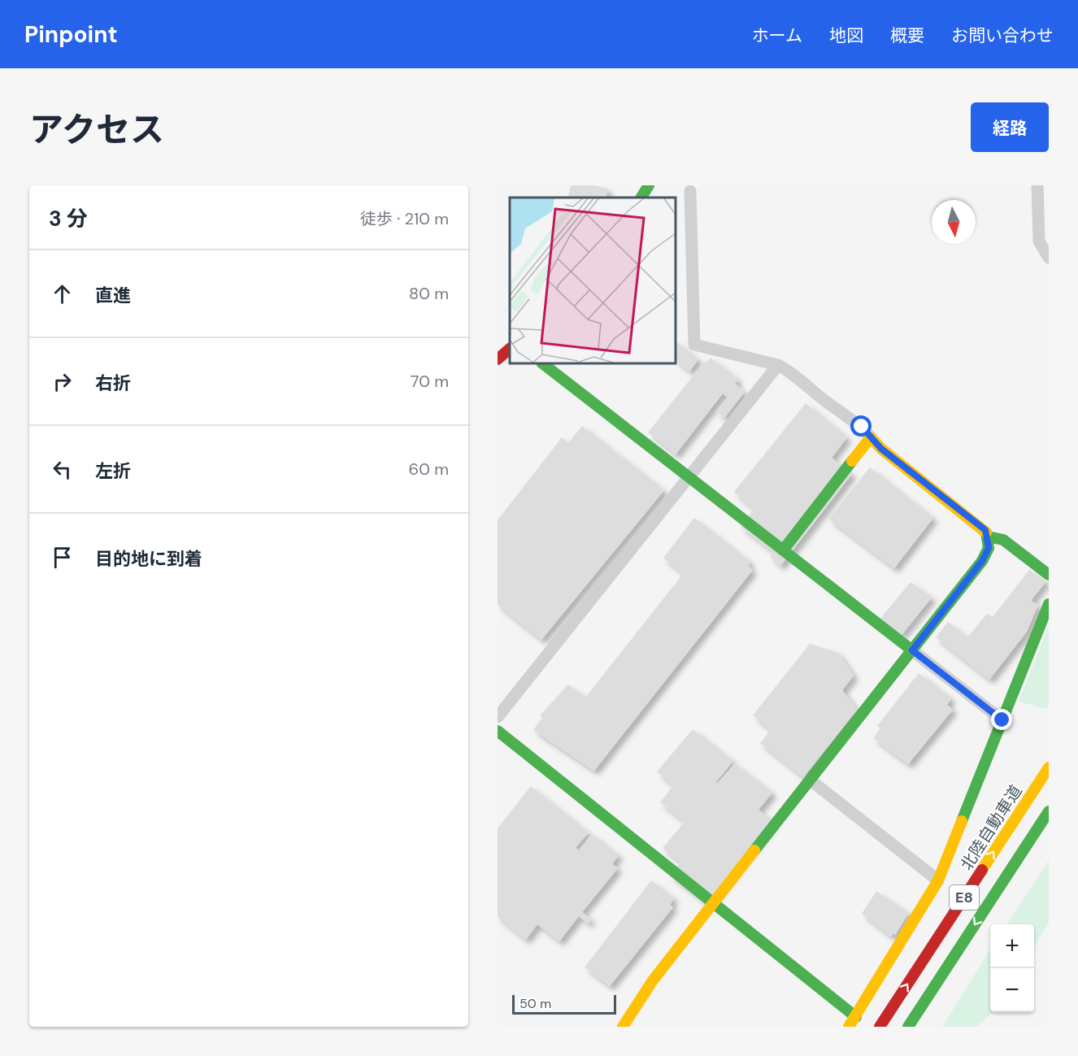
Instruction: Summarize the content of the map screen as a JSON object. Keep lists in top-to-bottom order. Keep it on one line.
{"streets":{"main road":["北陸自動車道","E8"]},"scale_bar":"50 m","north":"bottom","page":{"header":"Pinpoint","nav":["ホーム","地図","概要","お問い合わせ"],"title":"アクセス","buttons":"経路","heading":["3 分","徒歩 · 210 m"],"list":[["直進","80 m"],["右折","70 m"],["左折","60 m"],"目的地に到着"],"map_buttons":["+","−"],"scale":"50 m"}}
